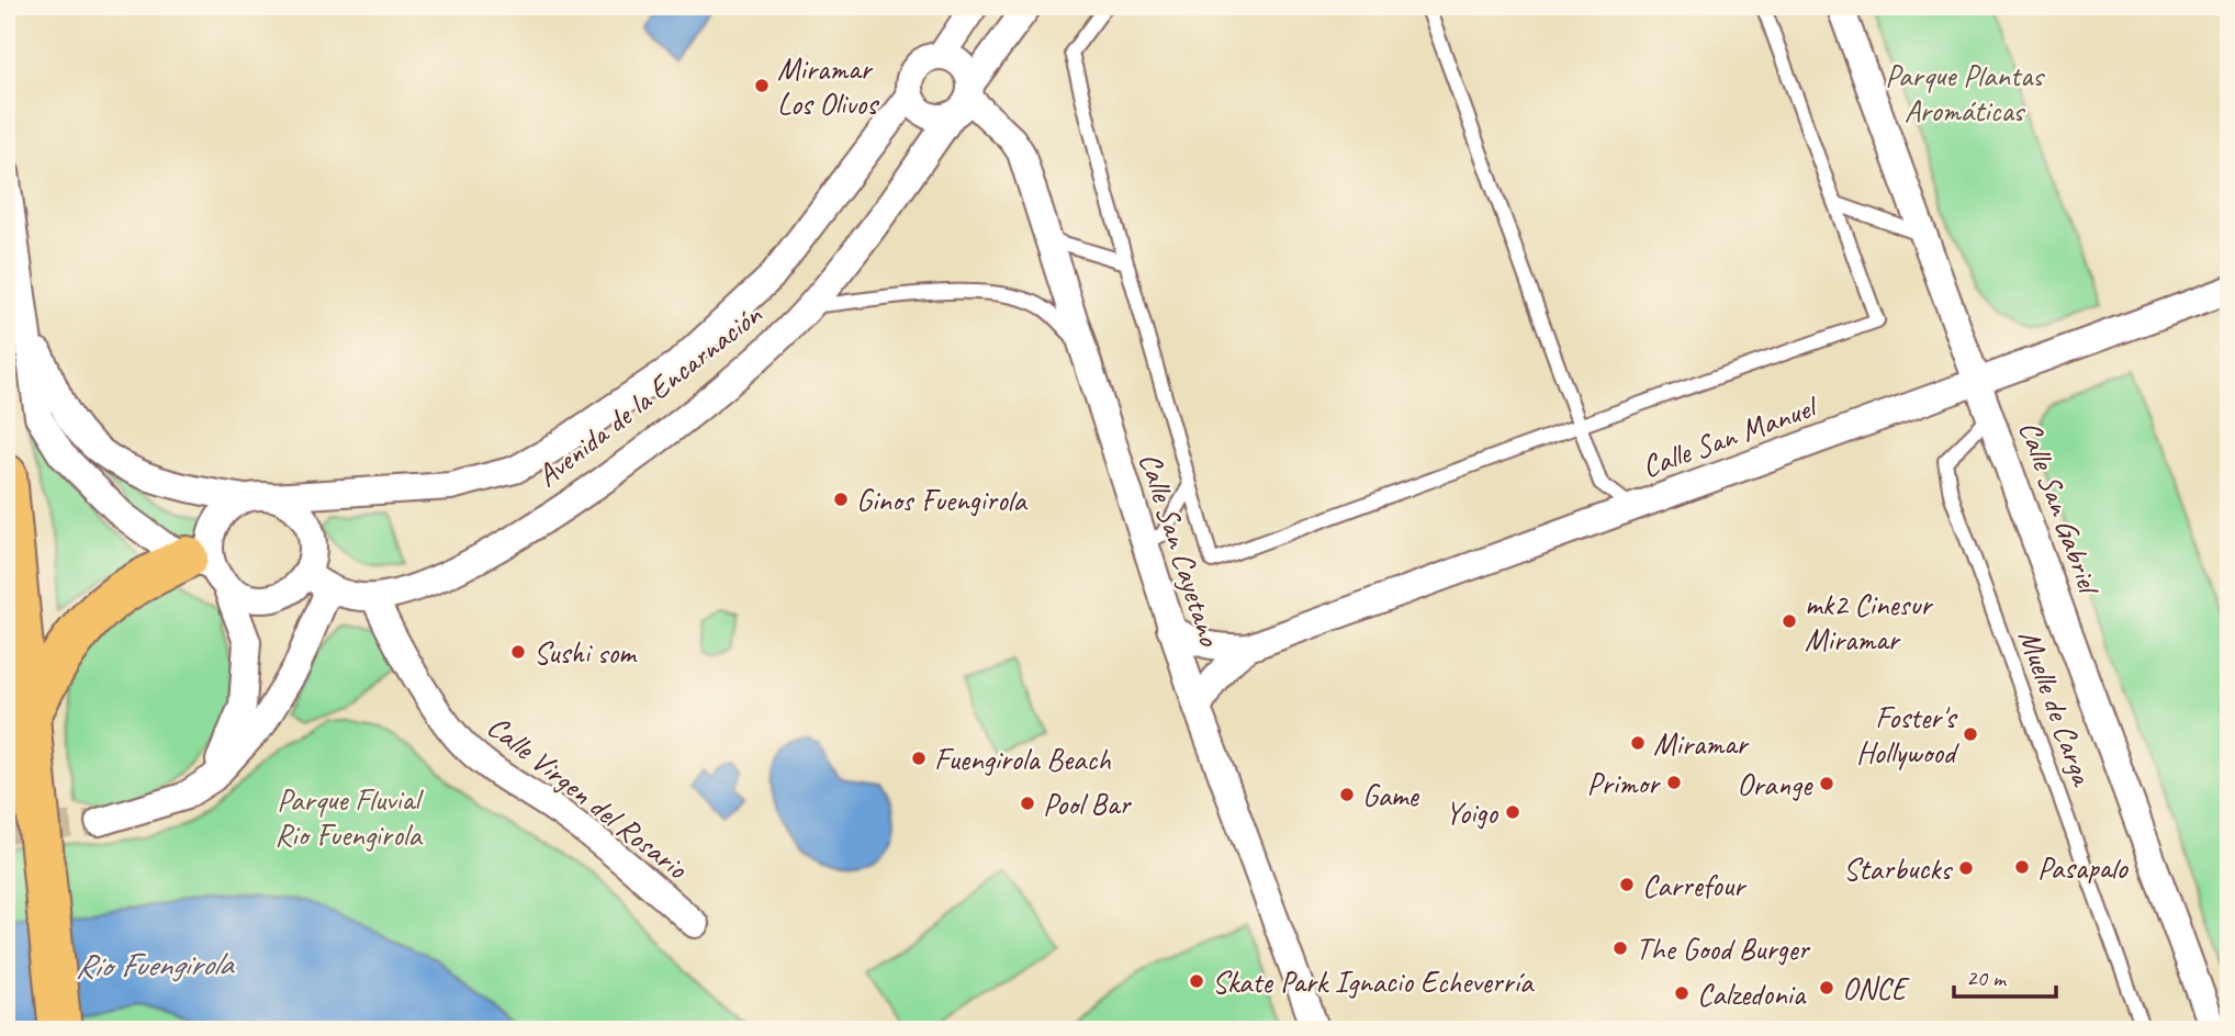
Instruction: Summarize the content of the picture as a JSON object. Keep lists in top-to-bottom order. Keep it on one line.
{"streets":{"street":["Avenida de la Encarnación","Calle San Manuel","Calle San Gabriel","Calle San Cayetano","Calle Virgen del Rosario"],"lane":["Muelle de Carga"]},"crossings":[["Avenida de la Encarnación","Calle San Cayetano"],["Avenida de la Encarnación","Calle Virgen del Rosario"],["Calle San Manuel","Calle San Gabriel"],["Calle San Manuel","Calle San Cayetano"],["Calle San Gabriel","Muelle de Carga"]],"water":["Rio Fuengirola"],"parks":["Parque Plantas Aromáticas","Parque Fluvial Rio Fuengirola"],"places":["Miramar Los Olivos","Ginos Fuengirola","mk2 Cinesur Miramar","Sushi som","Foster's Hollywood","Miramar","Fuengirola Beach","Primor","Orange","Game","Pool Bar","Yoigo","Pasapalo","Starbucks","Carrefour","The Good Burger","Skate Park Ignacio Echeverría","ONCE","Calzedonia"],"scale_bar":"20 m"}
